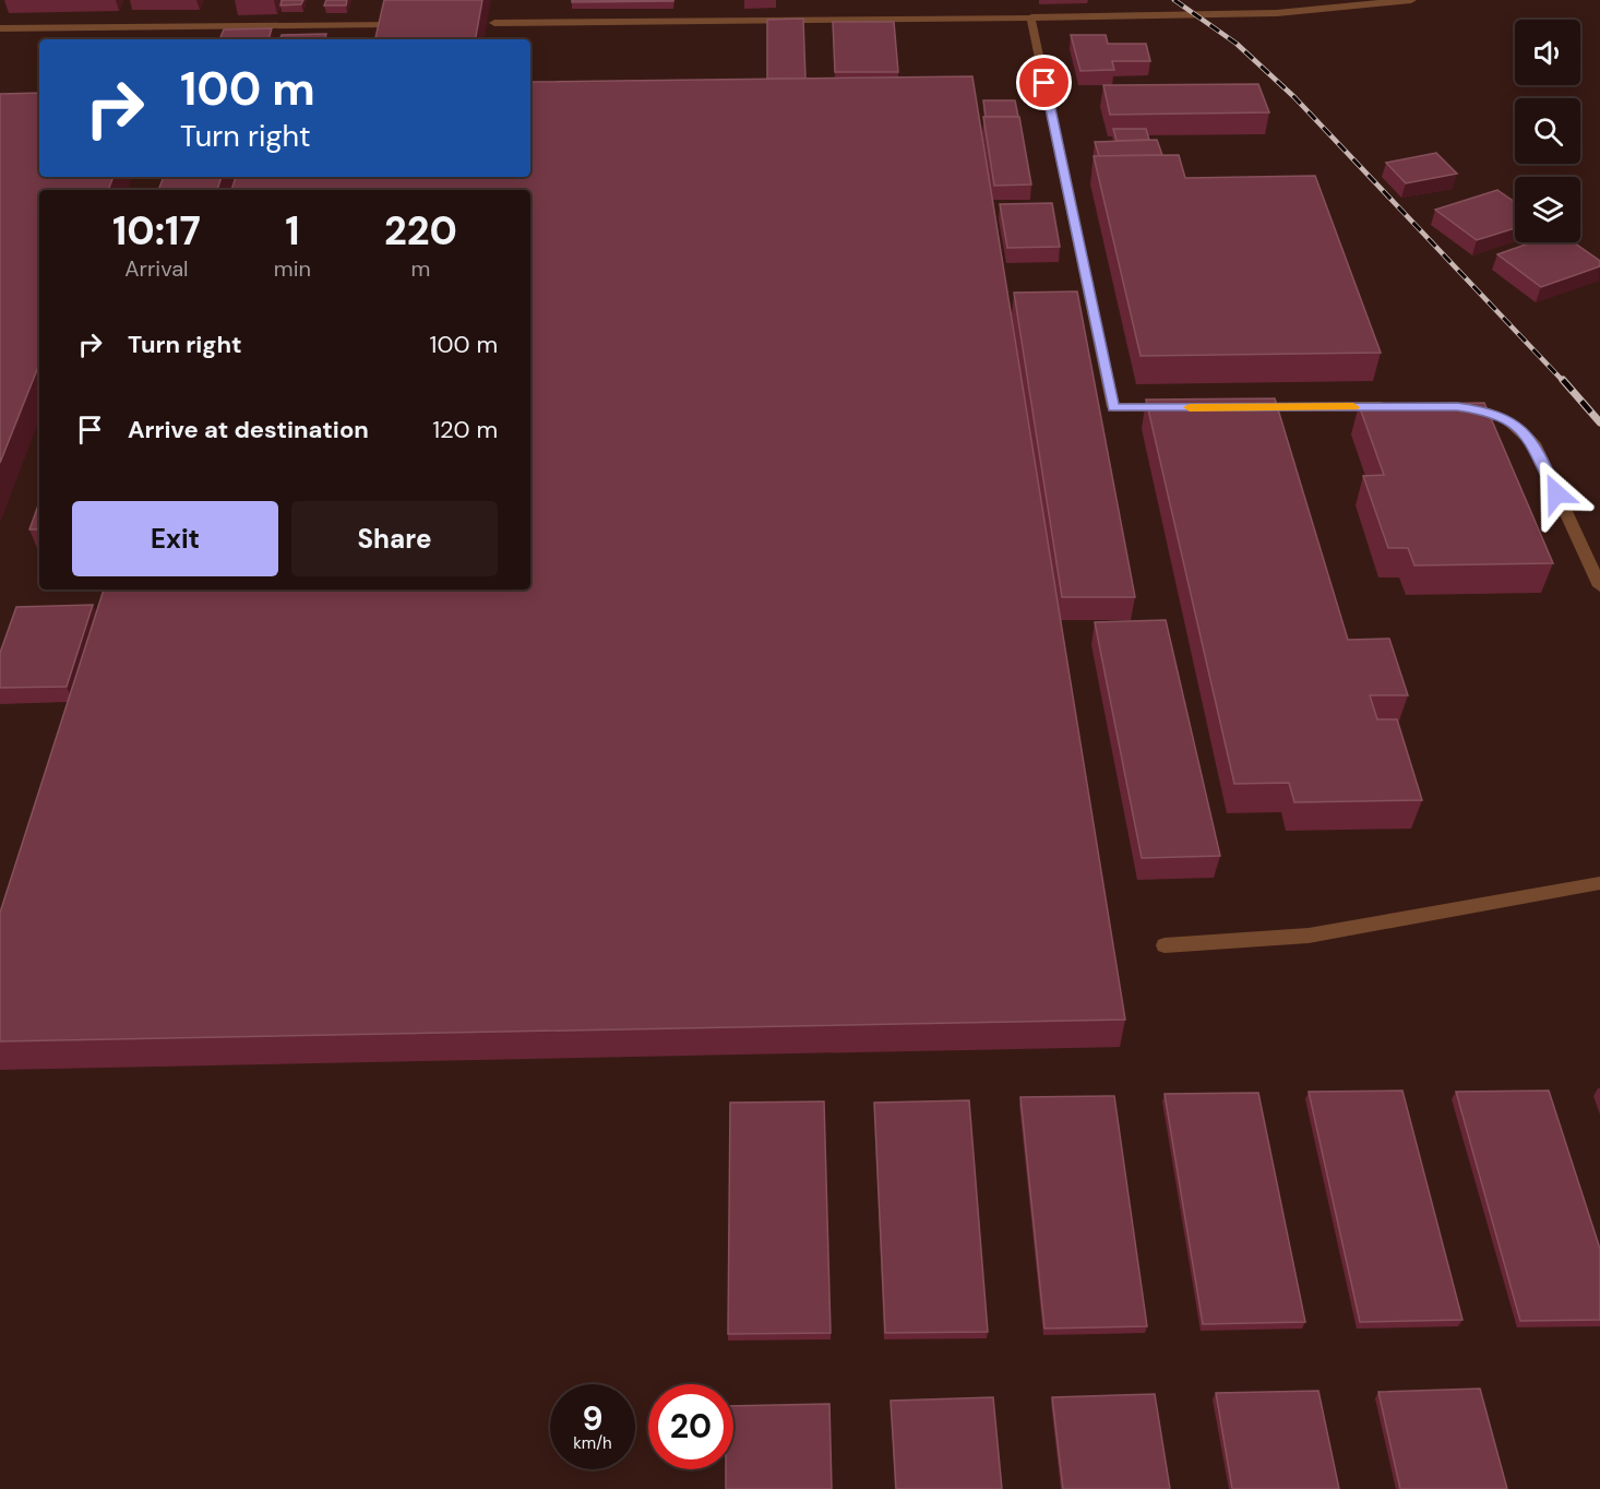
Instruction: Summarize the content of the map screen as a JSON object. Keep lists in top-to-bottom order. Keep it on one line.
{"page":{"turn":["100 m","Turn right"],"eta":["10:17","Arrival","1","min","220","m"],"list":[{"name":"Turn right","value":"100 m"},{"name":"Arrive at destination","value":"120 m"}],"buttons":["Exit","Share"],"speed":"9 km/h","limit":"20"}}
